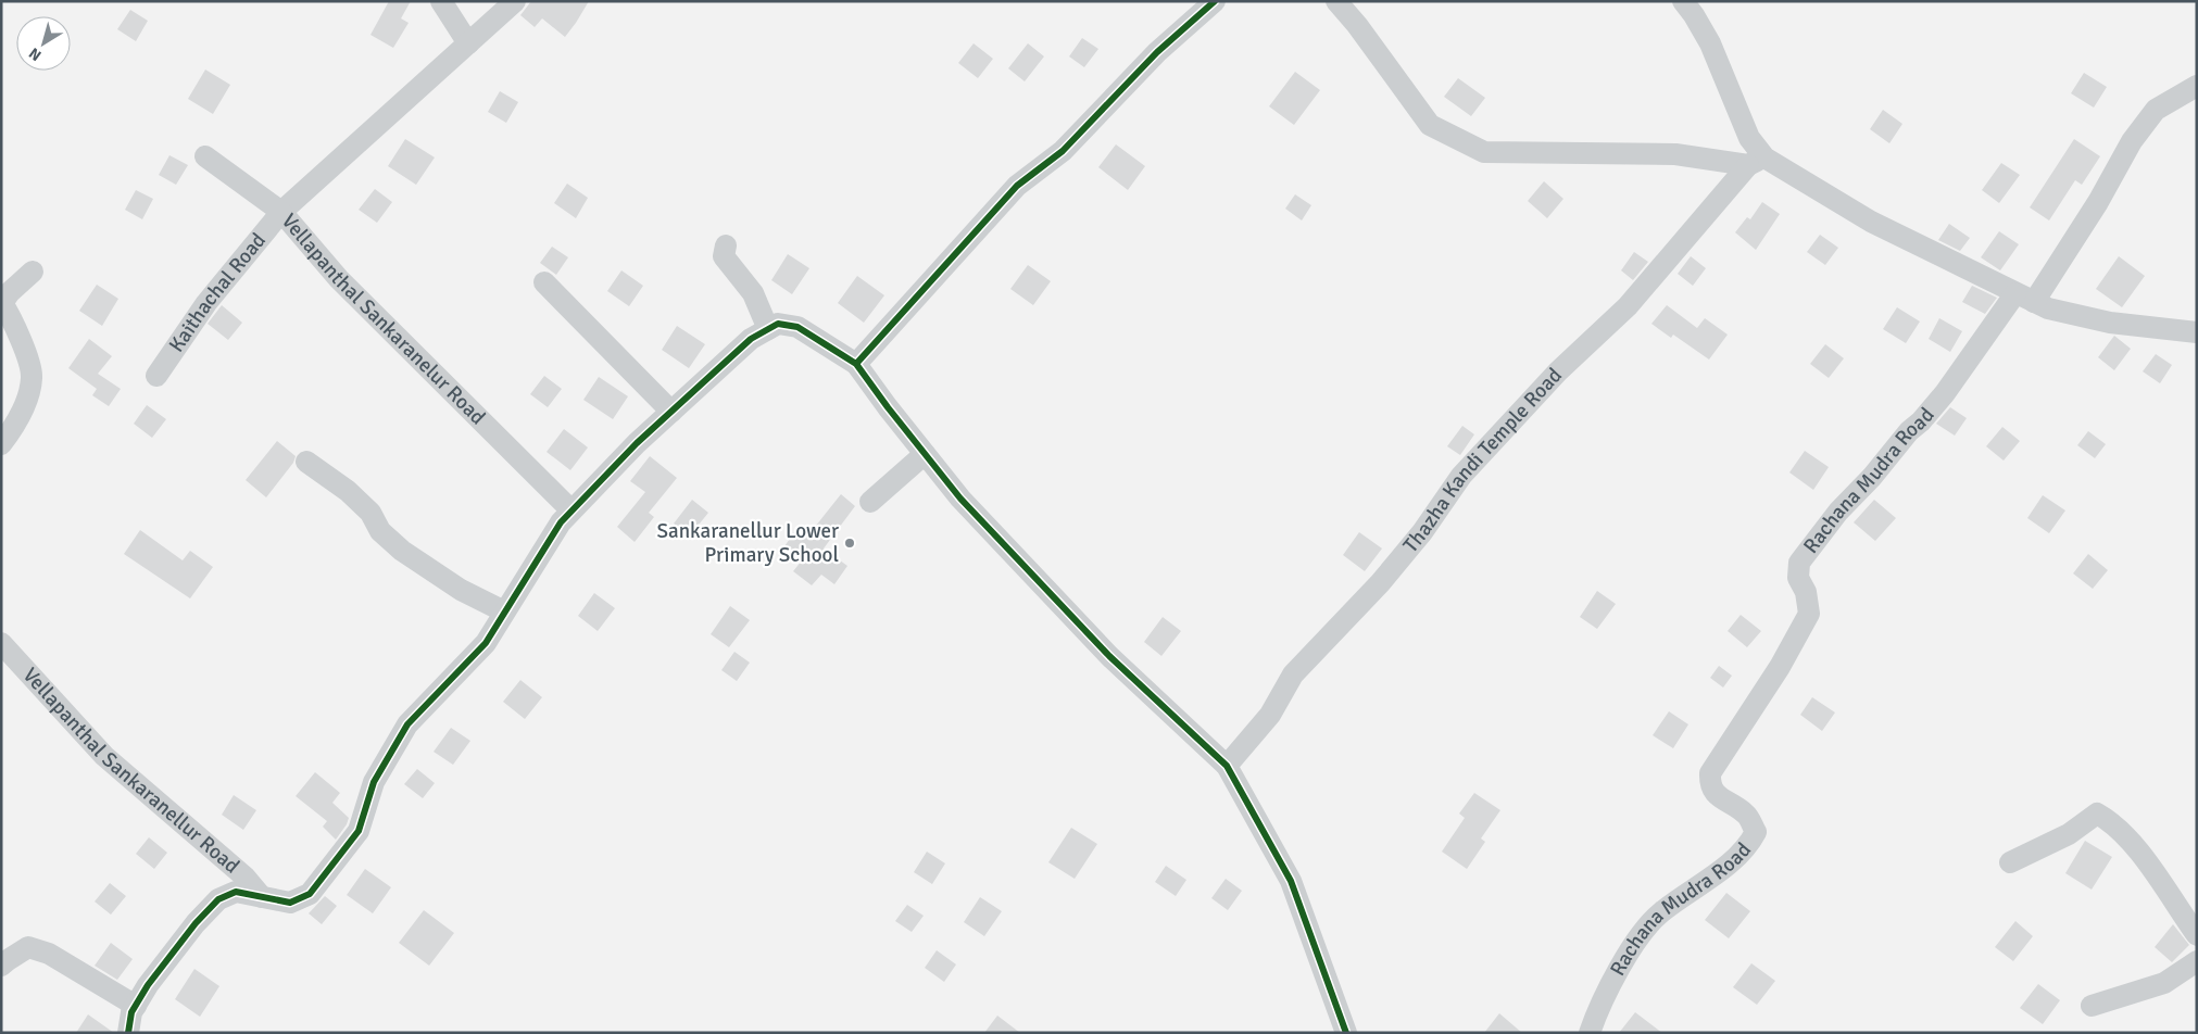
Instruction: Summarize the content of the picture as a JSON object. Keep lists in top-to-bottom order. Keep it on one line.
{"streets":{"street":["Kaithachal Road","Vellapanthal Sankaranelur Road","Thazha Kandi Temple Road","Rachana Mudra Road","Vellapanthal Sankaranellur Road"]},"crossings":[["Kaithachal Road","Vellapanthal Sankaranelur Road"]],"places":["Sankaranellur Lower Primary School"],"north":"bottom left"}
